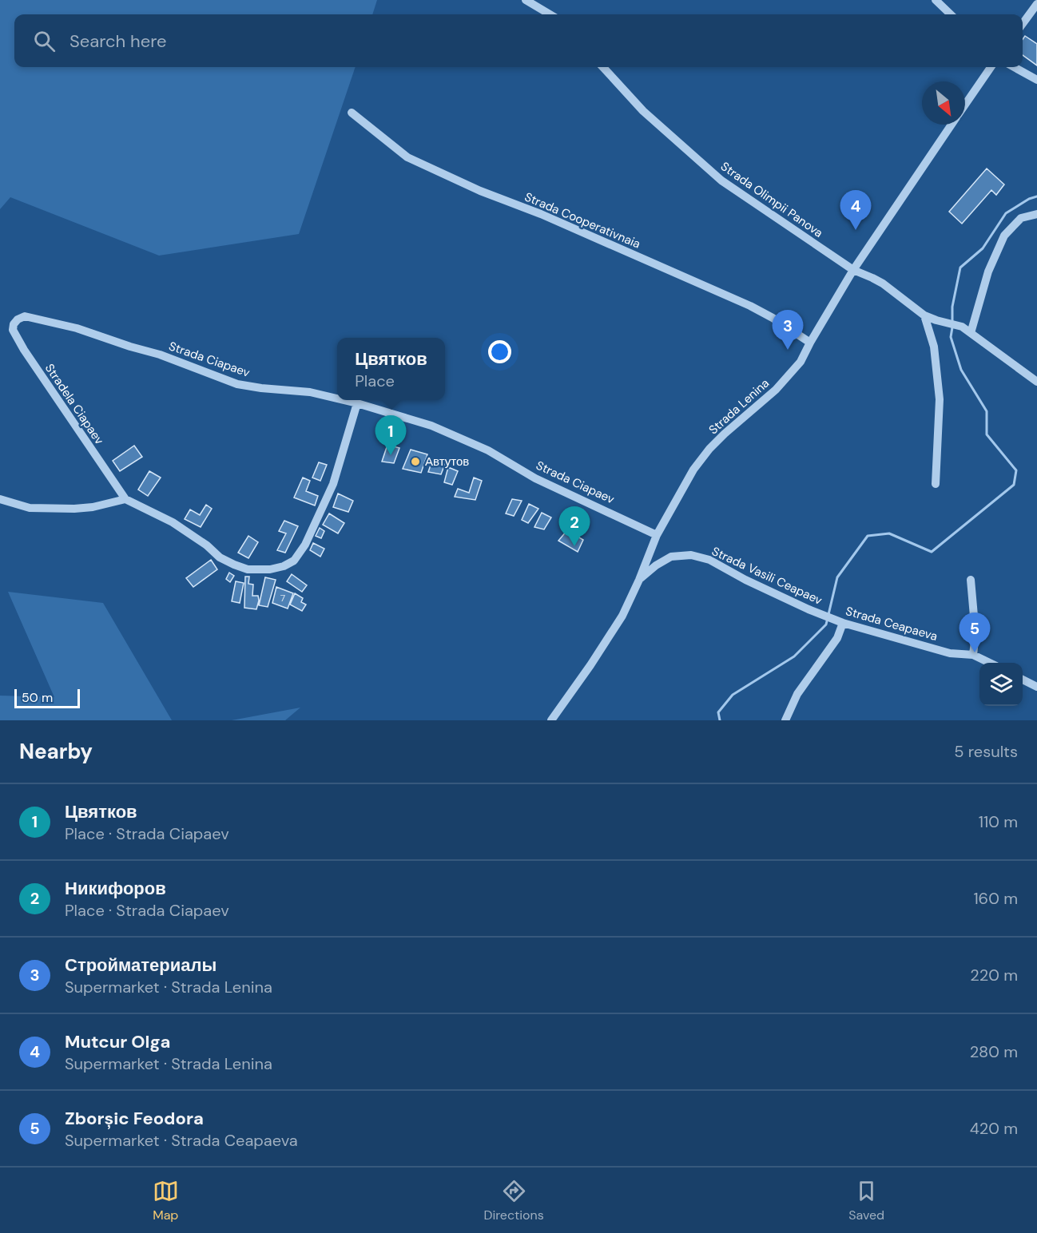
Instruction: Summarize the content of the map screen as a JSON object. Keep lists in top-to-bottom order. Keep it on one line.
{"streets":{"street":["Strada Olimpii Panova","Strada Cooperativnaia","Strada Ciapaev","Stradela Ciapaev","Strada Lenina","Strada Vasili Ceapaev","Strada Ceapaeva"]},"crossings":[["Strada Olimpii Panova","Strada Lenina"],["Strada Cooperativnaia","Strada Lenina"],["Strada Ciapaev","Stradela Ciapaev"],["Strada Ciapaev","Strada Lenina"],["Strada Lenina","Strada Vasili Ceapaev"],["Strada Vasili Ceapaev","Strada Ceapaeva"]],"places":["Автутов"],"house_numbers":["7"],"scale_bar":"50 m","north":"bottom right","page":{"search":"Search here","pins":["4","3","1","2","5"],"popup":["Цвятков","Place"],"scale":"50 m","heading":["Nearby","5 results"],"list":[{"mark":"1","name":"Цвятков","note":"Place · Strada Ciapaev","value":"110 m"},{"mark":"2","name":"Никифоров","note":"Place · Strada Ciapaev","value":"160 m"},{"mark":"3","name":"Стройматериалы","note":"Supermarket · Strada Lenina","value":"220 m"},{"mark":"4","name":"Mutcur Olga","note":"Supermarket · Strada Lenina","value":"280 m"},{"mark":"5","name":"Zborșic Feodora","note":"Supermarket · Strada Ceapaeva","value":"420 m"}],"nav":["Map","Directions","Saved"]}}
